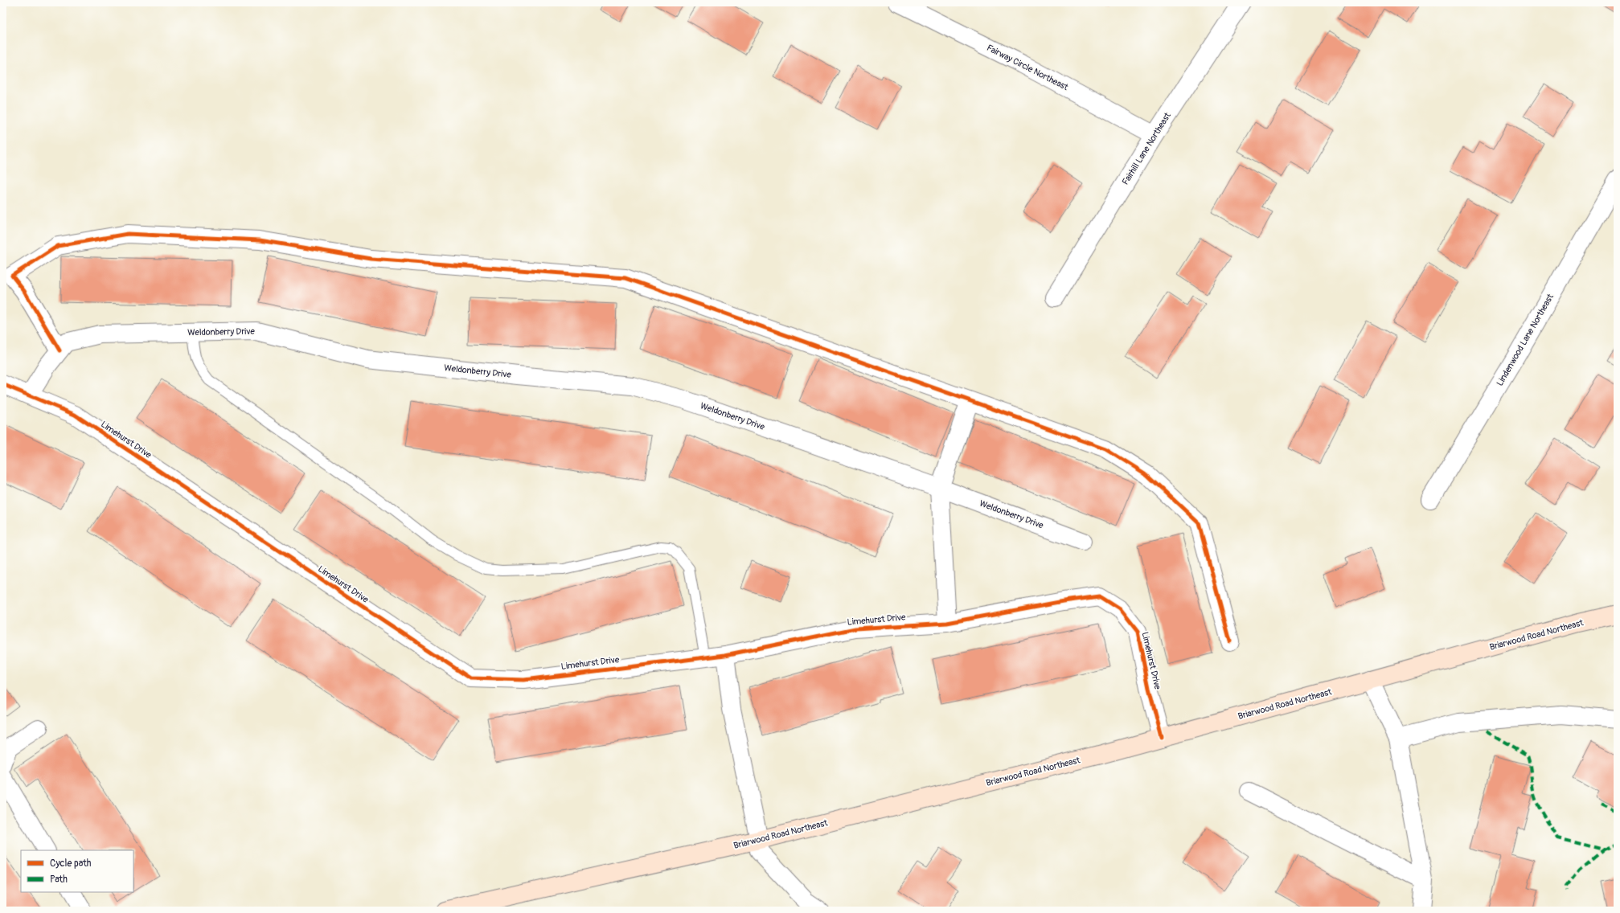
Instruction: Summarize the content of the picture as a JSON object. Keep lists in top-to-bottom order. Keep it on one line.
{"streets":{"street":["Fairway Circle Northeast","Fairhill Lane Northeast","Weldonberry Drive","Lindenwood Lane Northeast","Limehurst Drive","Briarwood Road Northeast"]},"crossings":[["Fairway Circle Northeast","Fairhill Lane Northeast"],["Weldonberry Drive","Limehurst Drive"],["Limehurst Drive","Briarwood Road Northeast"]],"legend":["Cycle path","Path"]}
